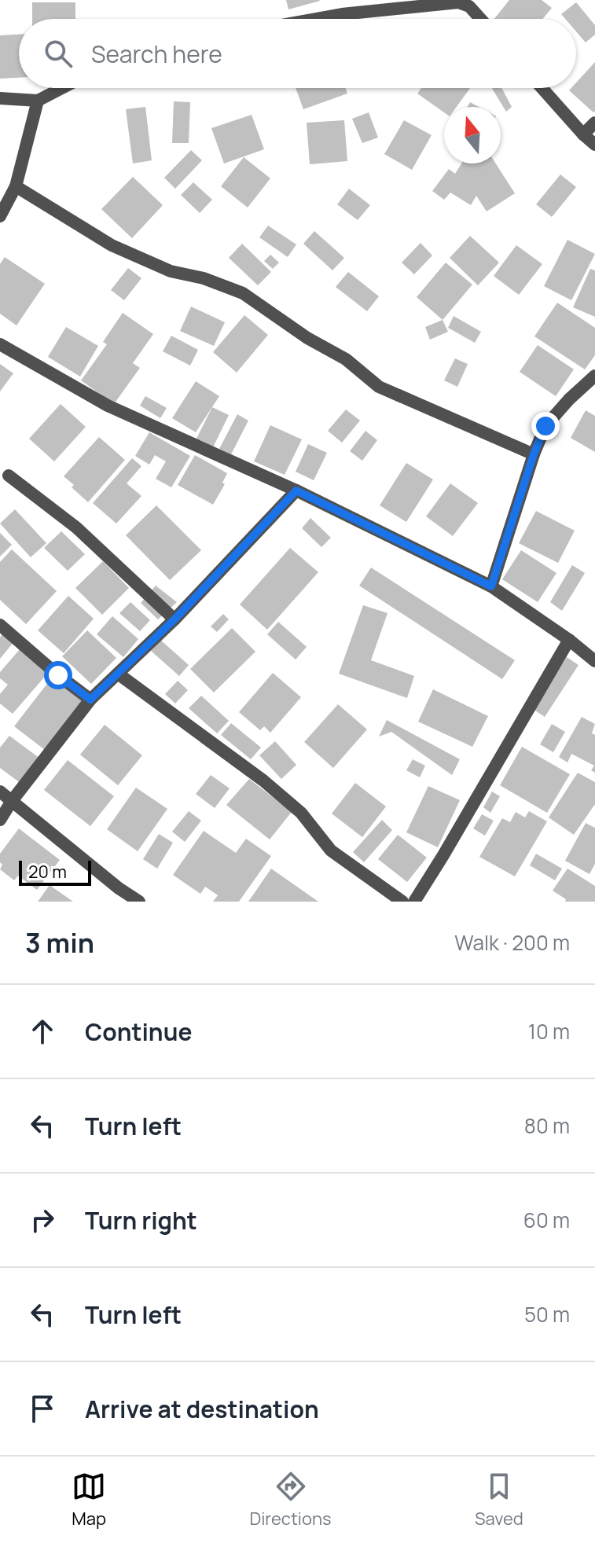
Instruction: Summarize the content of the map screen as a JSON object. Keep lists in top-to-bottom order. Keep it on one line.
{"scale_bar":"20 m","north":"top","page":{"search":"Search here","scale":"20 m","heading":["3 min","Walk · 200 m"],"list":[["Continue","10 m"],["Turn left","80 m"],["Turn right","60 m"],["Turn left","50 m"],"Arrive at destination"],"nav":["Map","Directions","Saved"]}}
